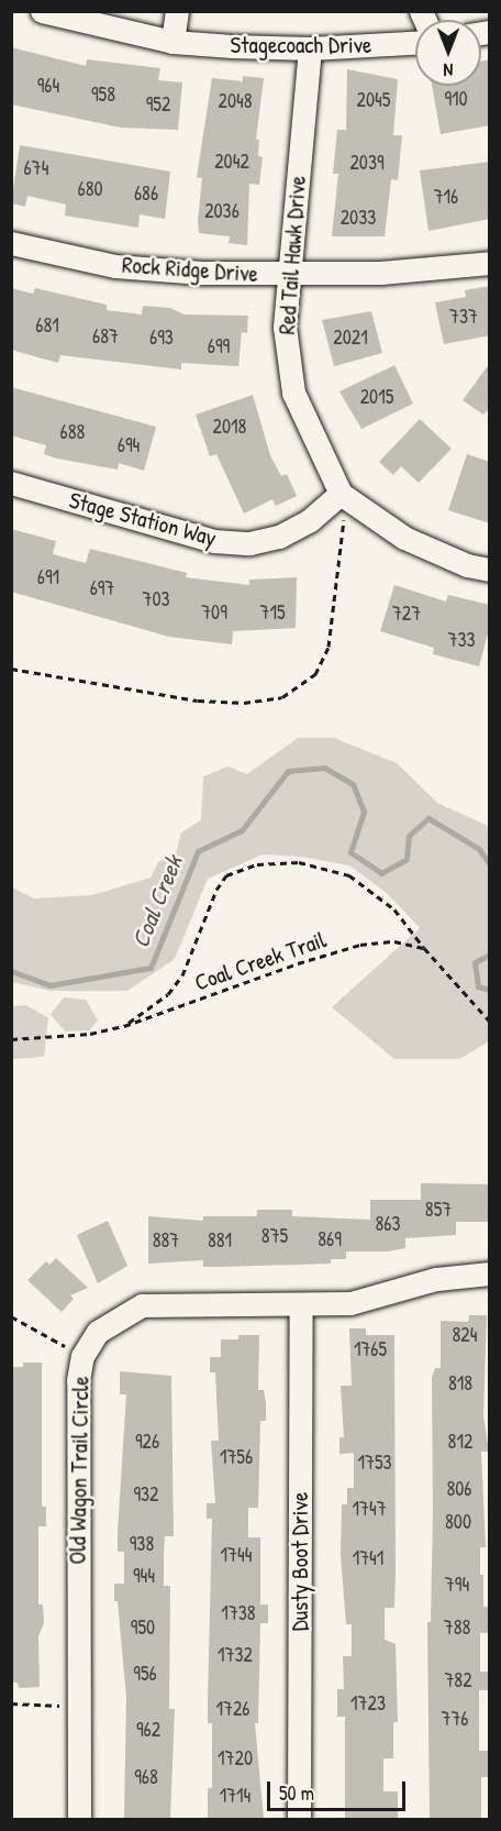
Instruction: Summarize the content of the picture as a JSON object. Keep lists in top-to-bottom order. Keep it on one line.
{"streets":{"street":["Stagecoach Drive","Red Tail Hawk Drive","Rock Ridge Drive","Stage Station Way","Old Wagon Trail Circle","Dusty Boot Drive"],"path":["Coal Creek Trail"]},"crossings":[["Stagecoach Drive","Red Tail Hawk Drive"],["Red Tail Hawk Drive","Rock Ridge Drive"],["Red Tail Hawk Drive","Stage Station Way"],["Old Wagon Trail Circle","Dusty Boot Drive"]],"water":["Coal Creek"],"house_numbers":["964","958","910","2045","2048","952","2042","2039","674","680","686","716","2036","2033","737","681","687","693","2021","699","2015","2018","688","694","691","697","703","709","715","727","733","857","863","875","869","887","881","824","1765","818","926","812","1756","1753","806","932","1747","800","938","1744","1741","944","794","1738","950","788","1732","956","782","1723","1726","776","962","1720","968","1714"],"scale_bar":"50 m","north":"bottom"}
